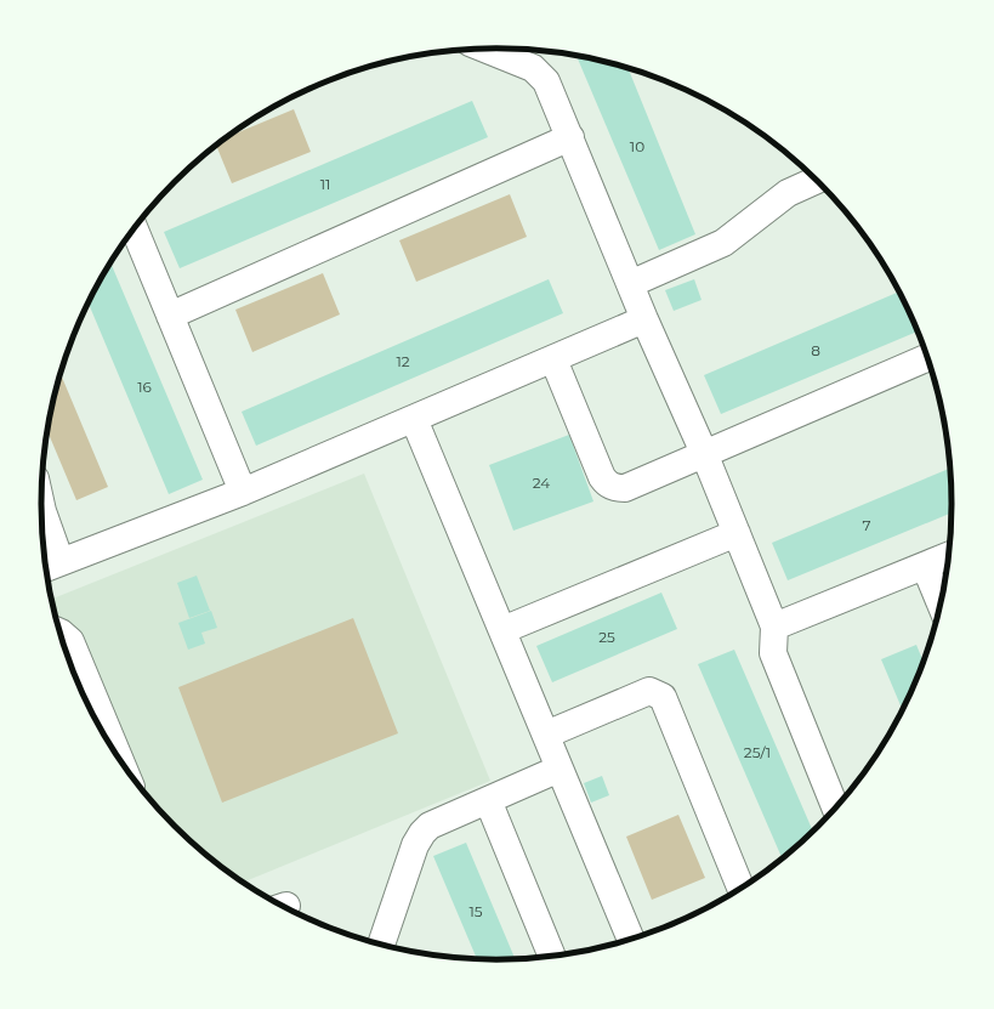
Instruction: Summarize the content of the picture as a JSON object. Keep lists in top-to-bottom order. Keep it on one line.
{"house_numbers":["10","11","8","12","16","24","7","25","25/1","15"]}
